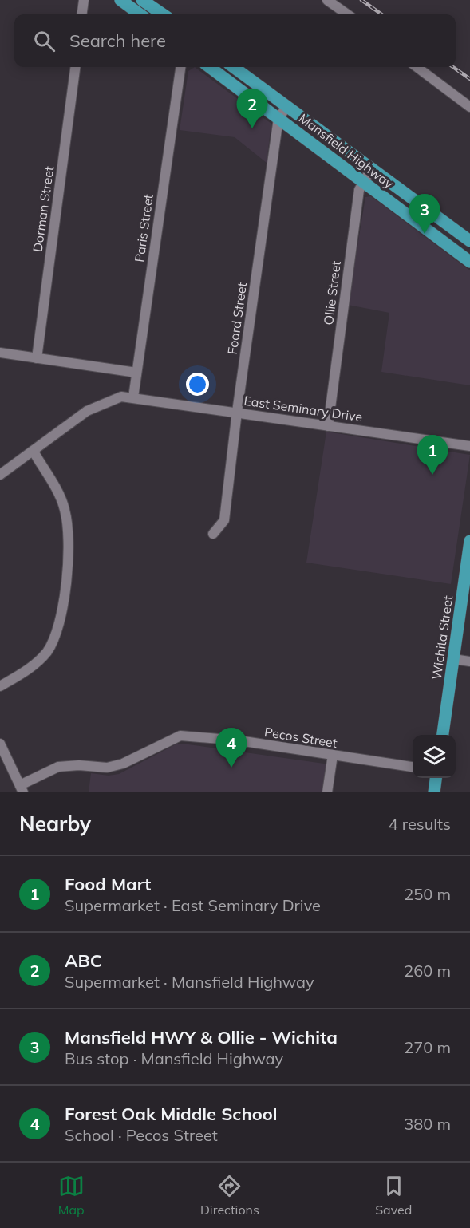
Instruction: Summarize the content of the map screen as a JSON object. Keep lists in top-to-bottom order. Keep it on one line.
{"streets":{"main road":["Mansfield Highway","Wichita Street"],"street":["Dorman Street","Paris Street","Ollie Street","Foard Street","East Seminary Drive","Pecos Street"]},"crossings":[["Mansfield Highway","Ollie Street"],["Mansfield Highway","Foard Street"],["Paris Street","East Seminary Drive"],["Ollie Street","East Seminary Drive"],["Foard Street","East Seminary Drive"]],"page":{"search":"Search here","pins":["2","3","1","4"],"heading":["Nearby","4 results"],"list":[{"mark":"1","name":"Food Mart","note":"Supermarket · East Seminary Drive","value":"250 m"},{"mark":"2","name":"ABC","note":"Supermarket · Mansfield Highway","value":"260 m"},{"mark":"3","name":"Mansfield HWY & Ollie - Wichita","note":"Bus stop · Mansfield Highway","value":"270 m"},{"mark":"4","name":"Forest Oak Middle School","note":"School · Pecos Street","value":"380 m"}],"nav":["Map","Directions","Saved"]}}
